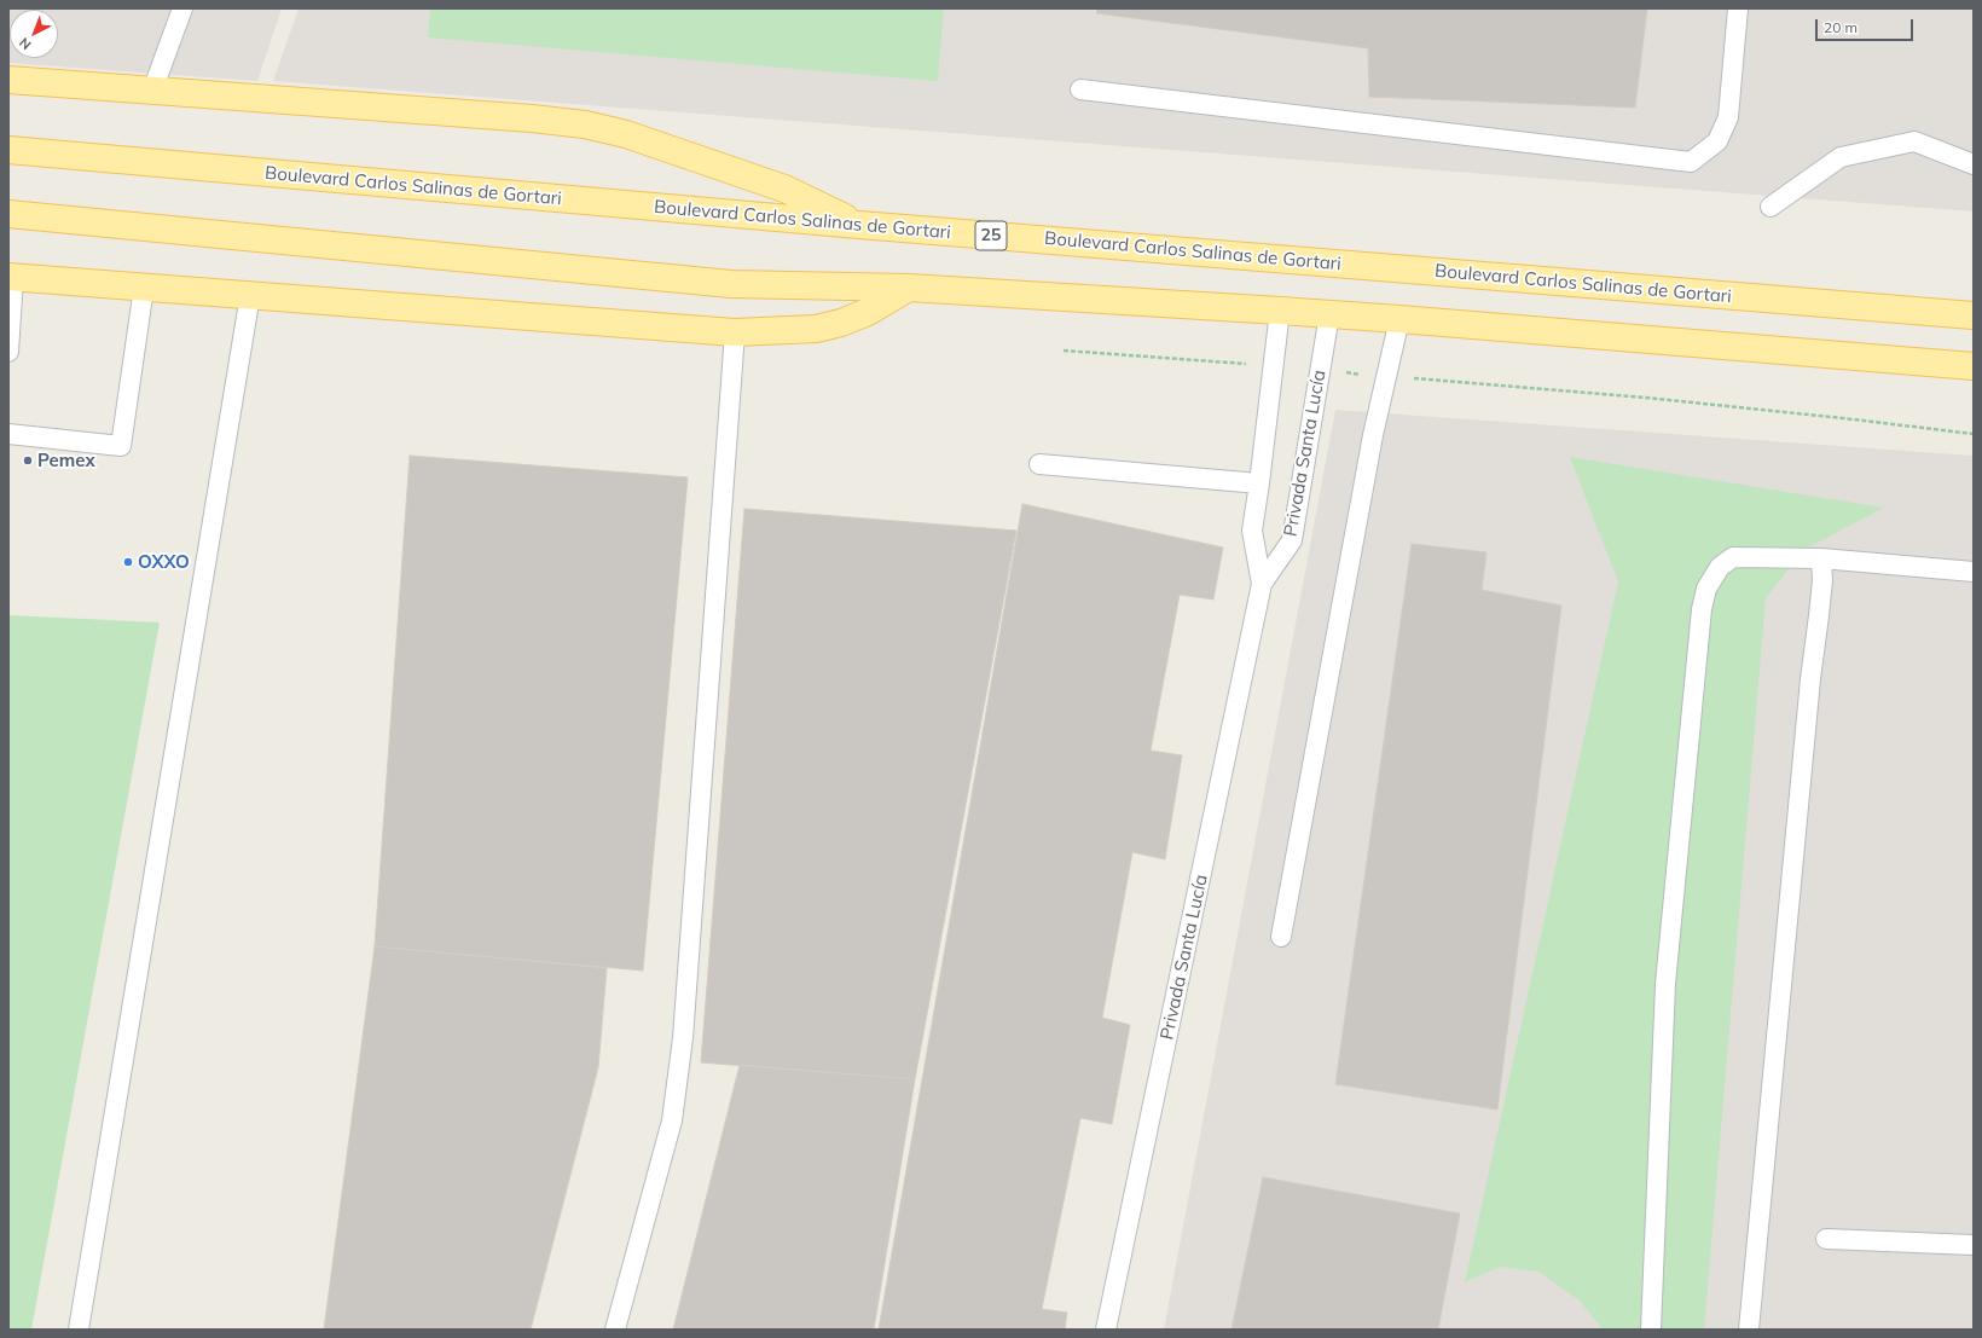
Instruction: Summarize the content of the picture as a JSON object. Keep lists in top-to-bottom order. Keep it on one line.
{"streets":{"main road":["Boulevard Carlos Salinas de Gortari","25"],"lane":["Privada Santa Lucía"]},"places":["Pemex","OXXO"],"scale_bar":"20 m","north":"bottom left"}
